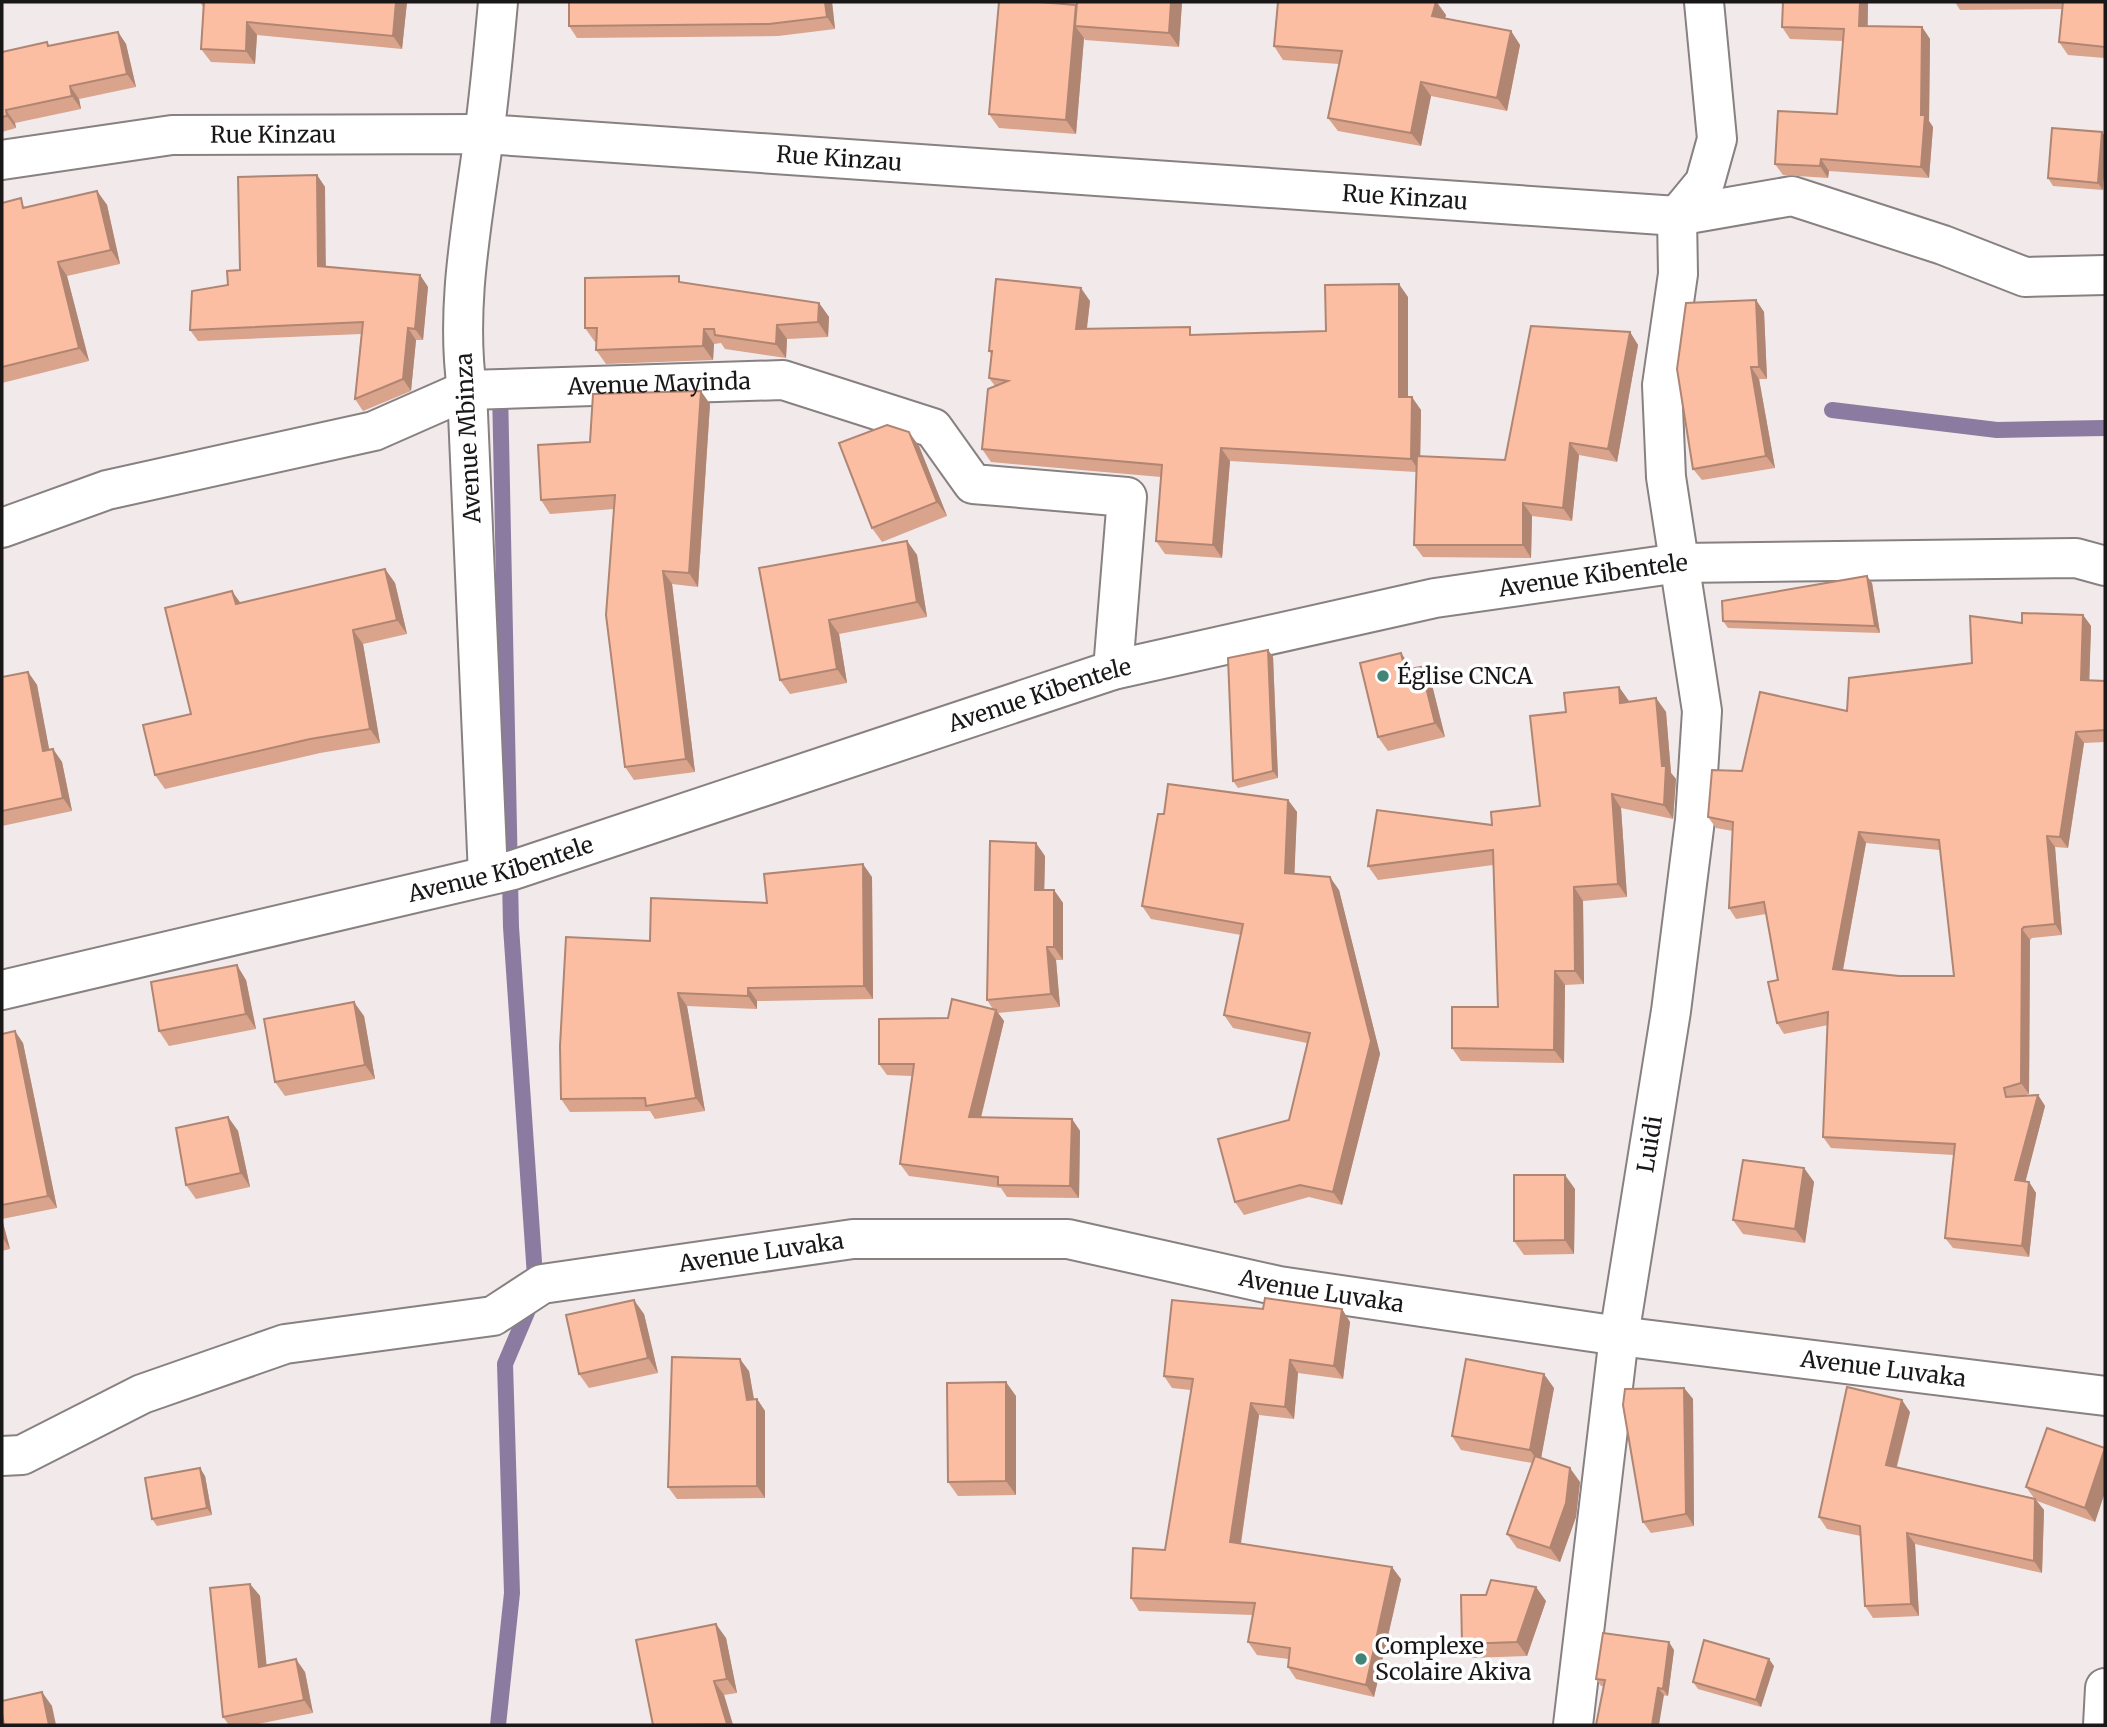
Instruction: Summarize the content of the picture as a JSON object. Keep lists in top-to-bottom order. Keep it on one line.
{"streets":{"street":["Rue Kinzau","Avenue Mayinda","Avenue Mbinza","Avenue Kibentele","Luidi","Avenue Luvaka"]},"crossings":[["Rue Kinzau","Avenue Mbinza"],["Rue Kinzau","Luidi"],["Avenue Mayinda","Avenue Mbinza"],["Avenue Mayinda","Avenue Kibentele"],["Avenue Mbinza","Avenue Kibentele"],["Avenue Kibentele","Luidi"],["Luidi","Avenue Luvaka"]],"places":["Église CNCA","Complexe Scolaire Akiva"]}
